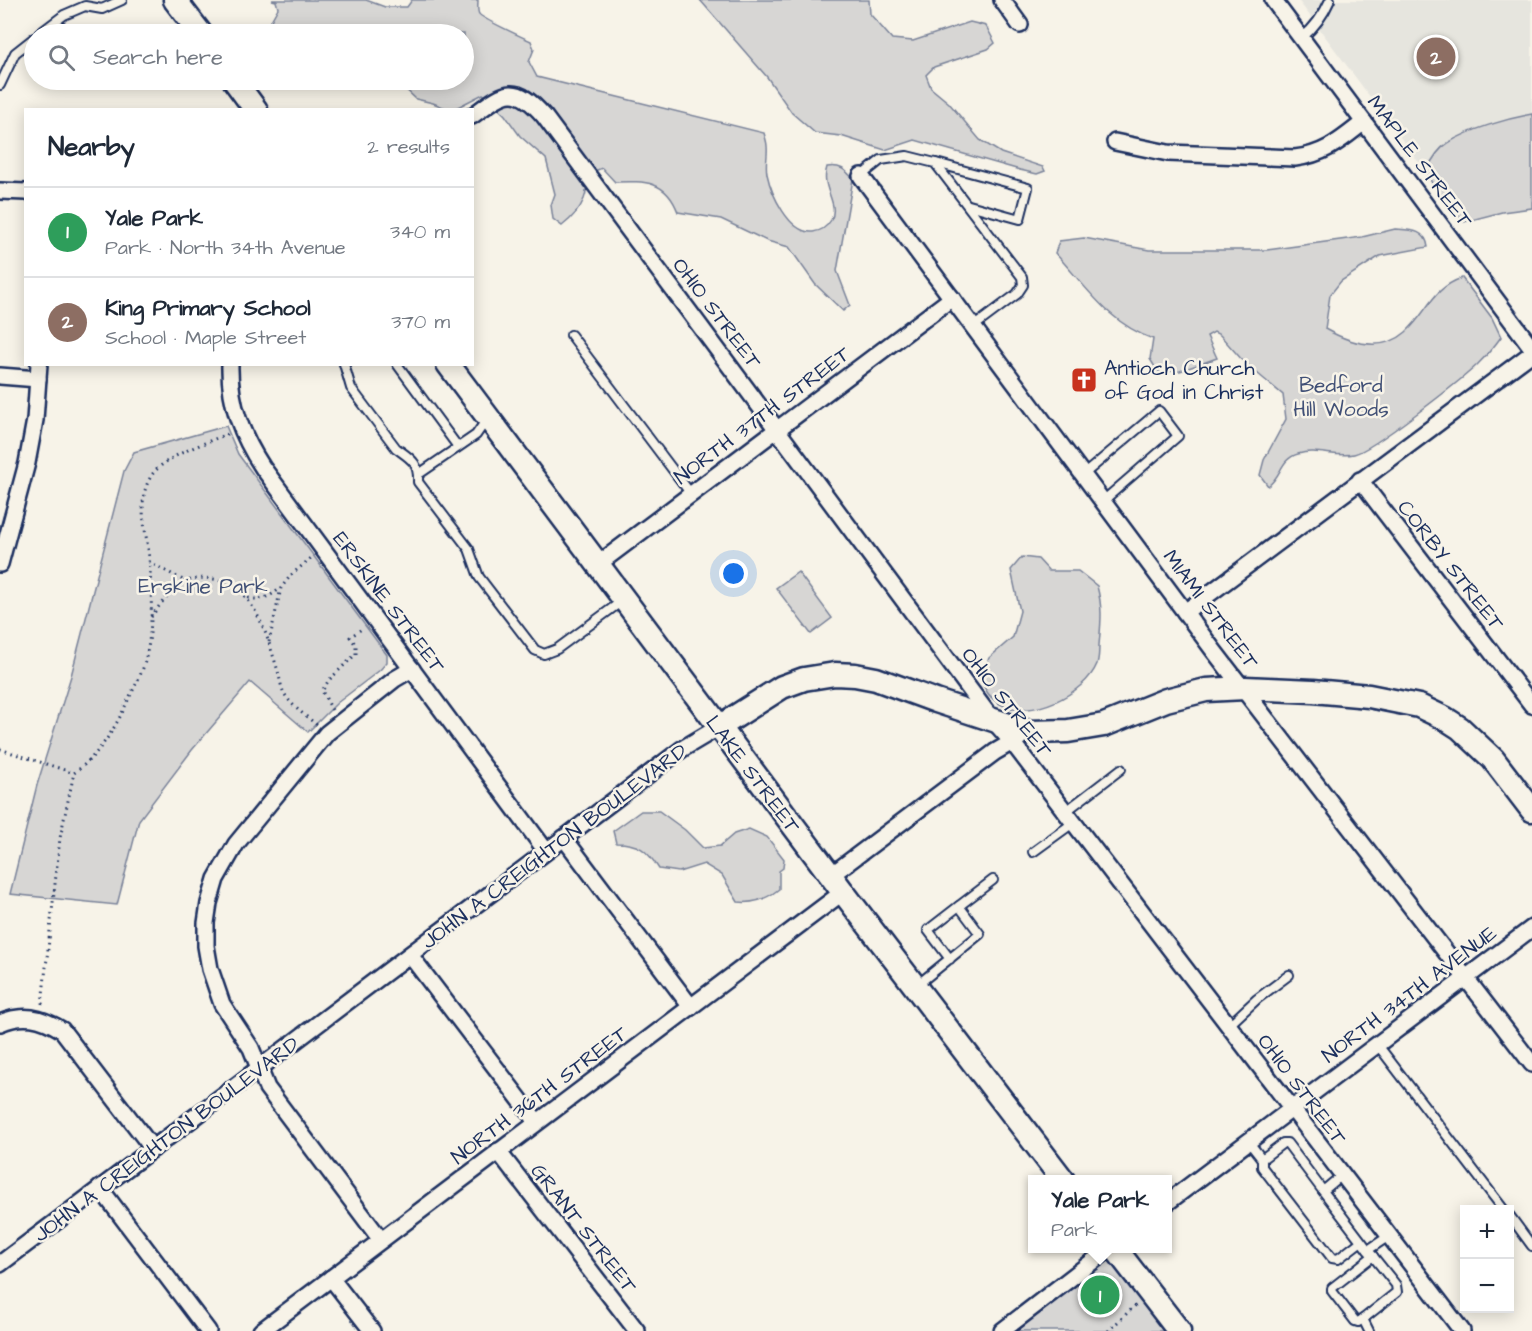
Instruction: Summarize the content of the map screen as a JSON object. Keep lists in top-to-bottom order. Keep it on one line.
{"streets":{"main road":["LAKE STREET","JOHN A CREIGHTON BOULEVARD"],"street":["MAPLE STREET","OHIO STREET","NORTH 37TH STREET","CORBY STREET","ERSKINE STREET","MIAMI STREET","NORTH 34TH AVENUE","NORTH 36TH STREET","GRANT STREET"]},"crossings":[["OHIO STREET","NORTH 37TH STREET"],["OHIO STREET","JOHN A CREIGHTON BOULEVARD"],["OHIO STREET","NORTH 34TH AVENUE"],["OHIO STREET","NORTH 36TH STREET"],["NORTH 37TH STREET","MIAMI STREET"],["NORTH 37TH STREET","LAKE STREET"],["ERSKINE STREET","JOHN A CREIGHTON BOULEVARD"],["MIAMI STREET","JOHN A CREIGHTON BOULEVARD"],["MIAMI STREET","NORTH 34TH AVENUE"],["LAKE STREET","JOHN A CREIGHTON BOULEVARD"],["LAKE STREET","NORTH 36TH STREET"],["JOHN A CREIGHTON BOULEVARD","NORTH 36TH STREET"],["NORTH 36TH STREET","GRANT STREET"]],"parks":["Bedford Hill Woods","Erskine Park"],"places":{"church":["Antioch Church of God in Christ"]},"page":{"search":"Search here","pins":["2","1"],"heading":["Nearby","2 results"],"list":[{"mark":"1","name":"Yale Park","note":"Park · North 34th Avenue","value":"340 m"},{"mark":"2","name":"King Primary School","note":"School · Maple Street","value":"370 m"}],"popup":["Yale Park","Park"],"map_buttons":["+","−"]}}
